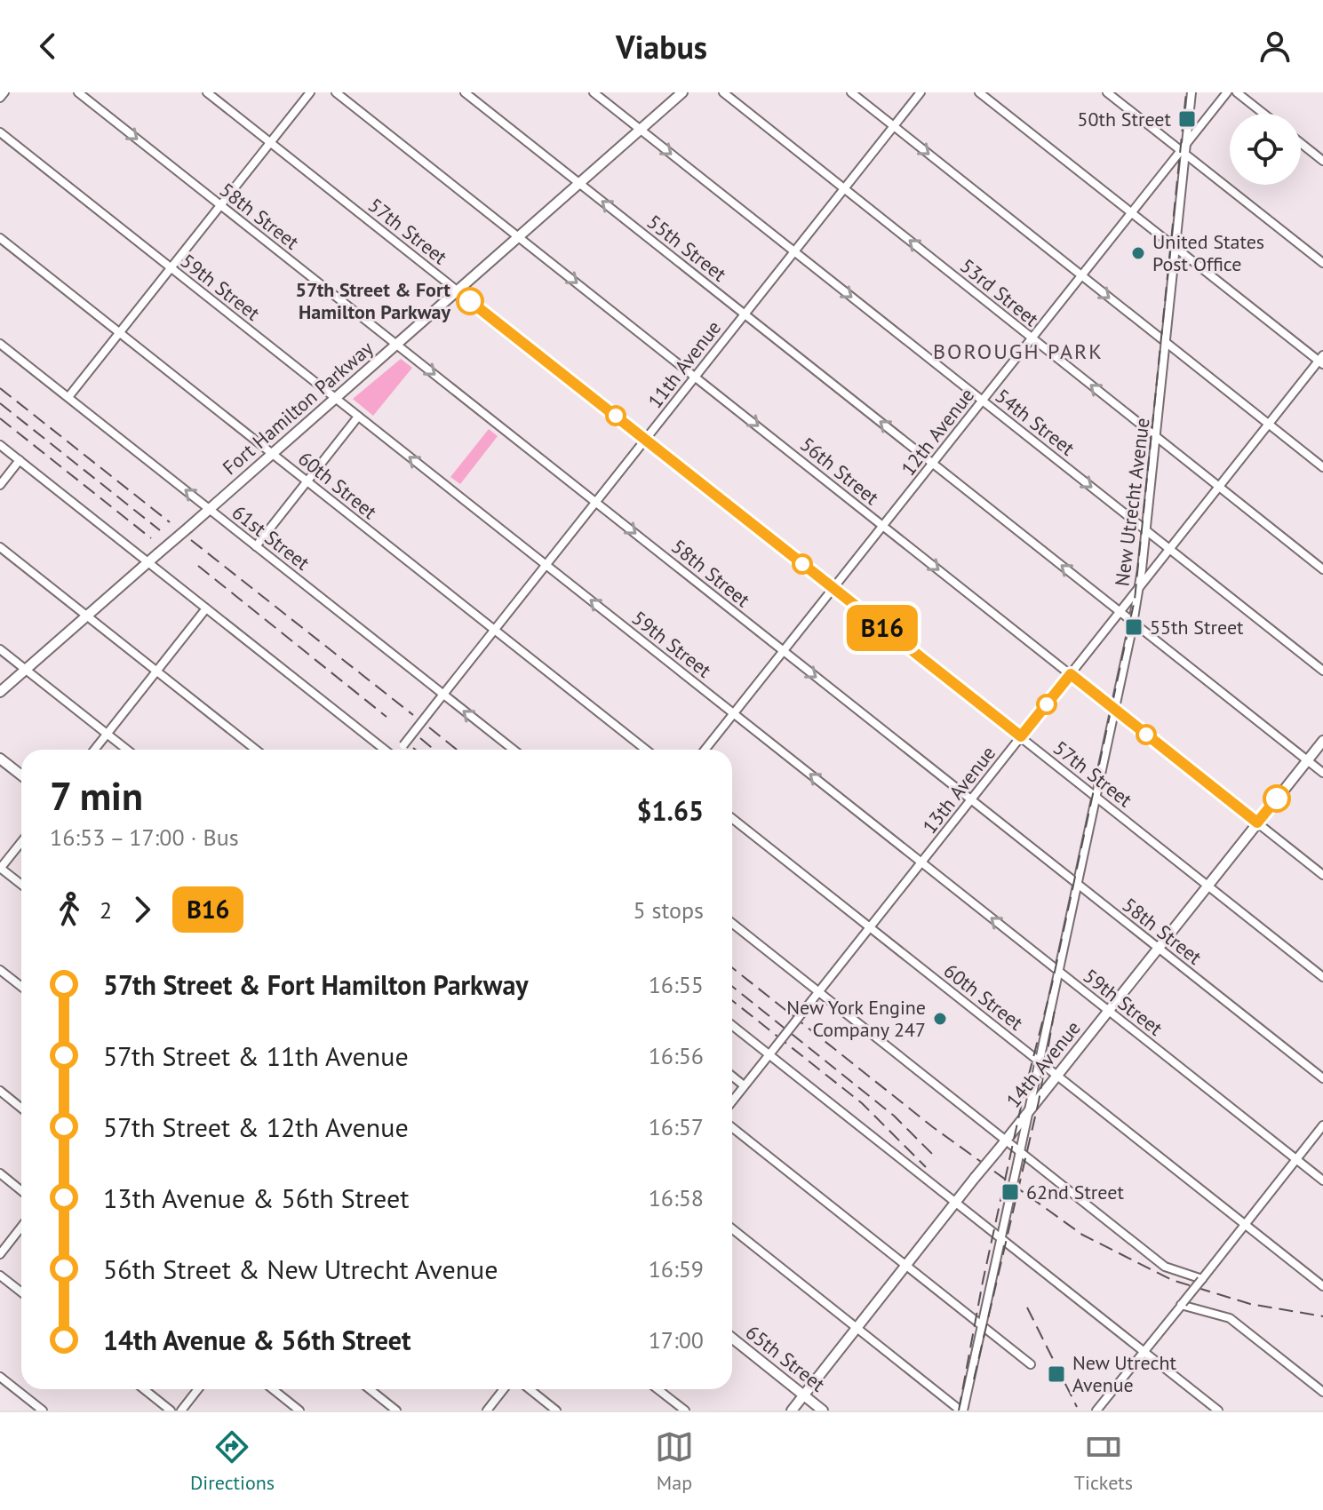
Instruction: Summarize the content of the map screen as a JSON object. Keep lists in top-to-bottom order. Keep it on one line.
{"streets":{"main road":["Fort Hamilton Parkway","14th Avenue","65th Street"],"street":["58th Street","57th Street","55th Street","59th Street","53rd Street","11th Avenue","54th Street","12th Avenue","56th Street","60th Street","New Utrecht Avenue","61st Street","13th Avenue"]},"crossings":[["58th Street","11th Avenue"],["58th Street","Fort Hamilton Parkway"],["58th Street","12th Avenue"],["58th Street","New Utrecht Avenue"],["58th Street","13th Avenue"],["58th Street","14th Avenue"],["57th Street","11th Avenue"],["57th Street","Fort Hamilton Parkway"],["57th Street","12th Avenue"],["57th Street","New Utrecht Avenue"],["57th Street","13th Avenue"],["57th Street","14th Avenue"],["55th Street","11th Avenue"],["55th Street","Fort Hamilton Parkway"],["55th Street","12th Avenue"],["55th Street","New Utrecht Avenue"],["55th Street","13th Avenue"],["55th Street","14th Avenue"],["59th Street","11th Avenue"],["59th Street","Fort Hamilton Parkway"],["59th Street","12th Avenue"],["59th Street","New Utrecht Avenue"],["59th Street","13th Avenue"],["59th Street","14th Avenue"],["53rd Street","11th Avenue"],["53rd Street","12th Avenue"],["53rd Street","New Utrecht Avenue"],["53rd Street","13th Avenue"],["11th Avenue","54th Street"],["11th Avenue","56th Street"],["11th Avenue","60th Street"],["11th Avenue","61st Street"],["Fort Hamilton Parkway","54th Street"],["Fort Hamilton Parkway","56th Street"],["Fort Hamilton Parkway","60th Street"],["Fort Hamilton Parkway","61st Street"],["54th Street","12th Avenue"],["54th Street","New Utrecht Avenue"],["54th Street","13th Avenue"],["12th Avenue","56th Street"],["12th Avenue","New Utrecht Avenue"],["56th Street","New Utrecht Avenue"],["56th Street","13th Avenue"],["56th Street","14th Avenue"],["60th Street","New Utrecht Avenue"],["60th Street","13th Avenue"],["60th Street","14th Avenue"],["New Utrecht Avenue","13th Avenue"],["New Utrecht Avenue","14th Avenue"],["14th Avenue","65th Street"]],"one_way":["58th Street","55th Street","59th Street","53rd Street","54th Street","56th Street","61st Street"],"districts":["BOROUGH PARK"],"places":{"transit":["50th Street","55th Street","62nd Street","New Utrecht Avenue"],"other":["United States Post Office","57th Street & Fort Hamilton Parkway","New York Engine Company 247"]},"lines":["bus line B16"],"page":{"header":"Viabus","on_map":"B16","heading":["7 min","16:53 – 17:00 · Bus","$1.65"],"legs":["2","B16","5 stops"],"list":[{"name":"57th Street & Fort Hamilton Parkway","value":"16:55"},{"name":"57th Street & 11th Avenue","value":"16:56"},{"name":"57th Street & 12th Avenue","value":"16:57"},{"name":"13th Avenue & 56th Street","value":"16:58"},{"name":"56th Street & New Utrecht Avenue","value":"16:59"},{"name":"14th Avenue & 56th Street","value":"17:00"}],"tabs":["Directions","Map","Tickets"]}}
